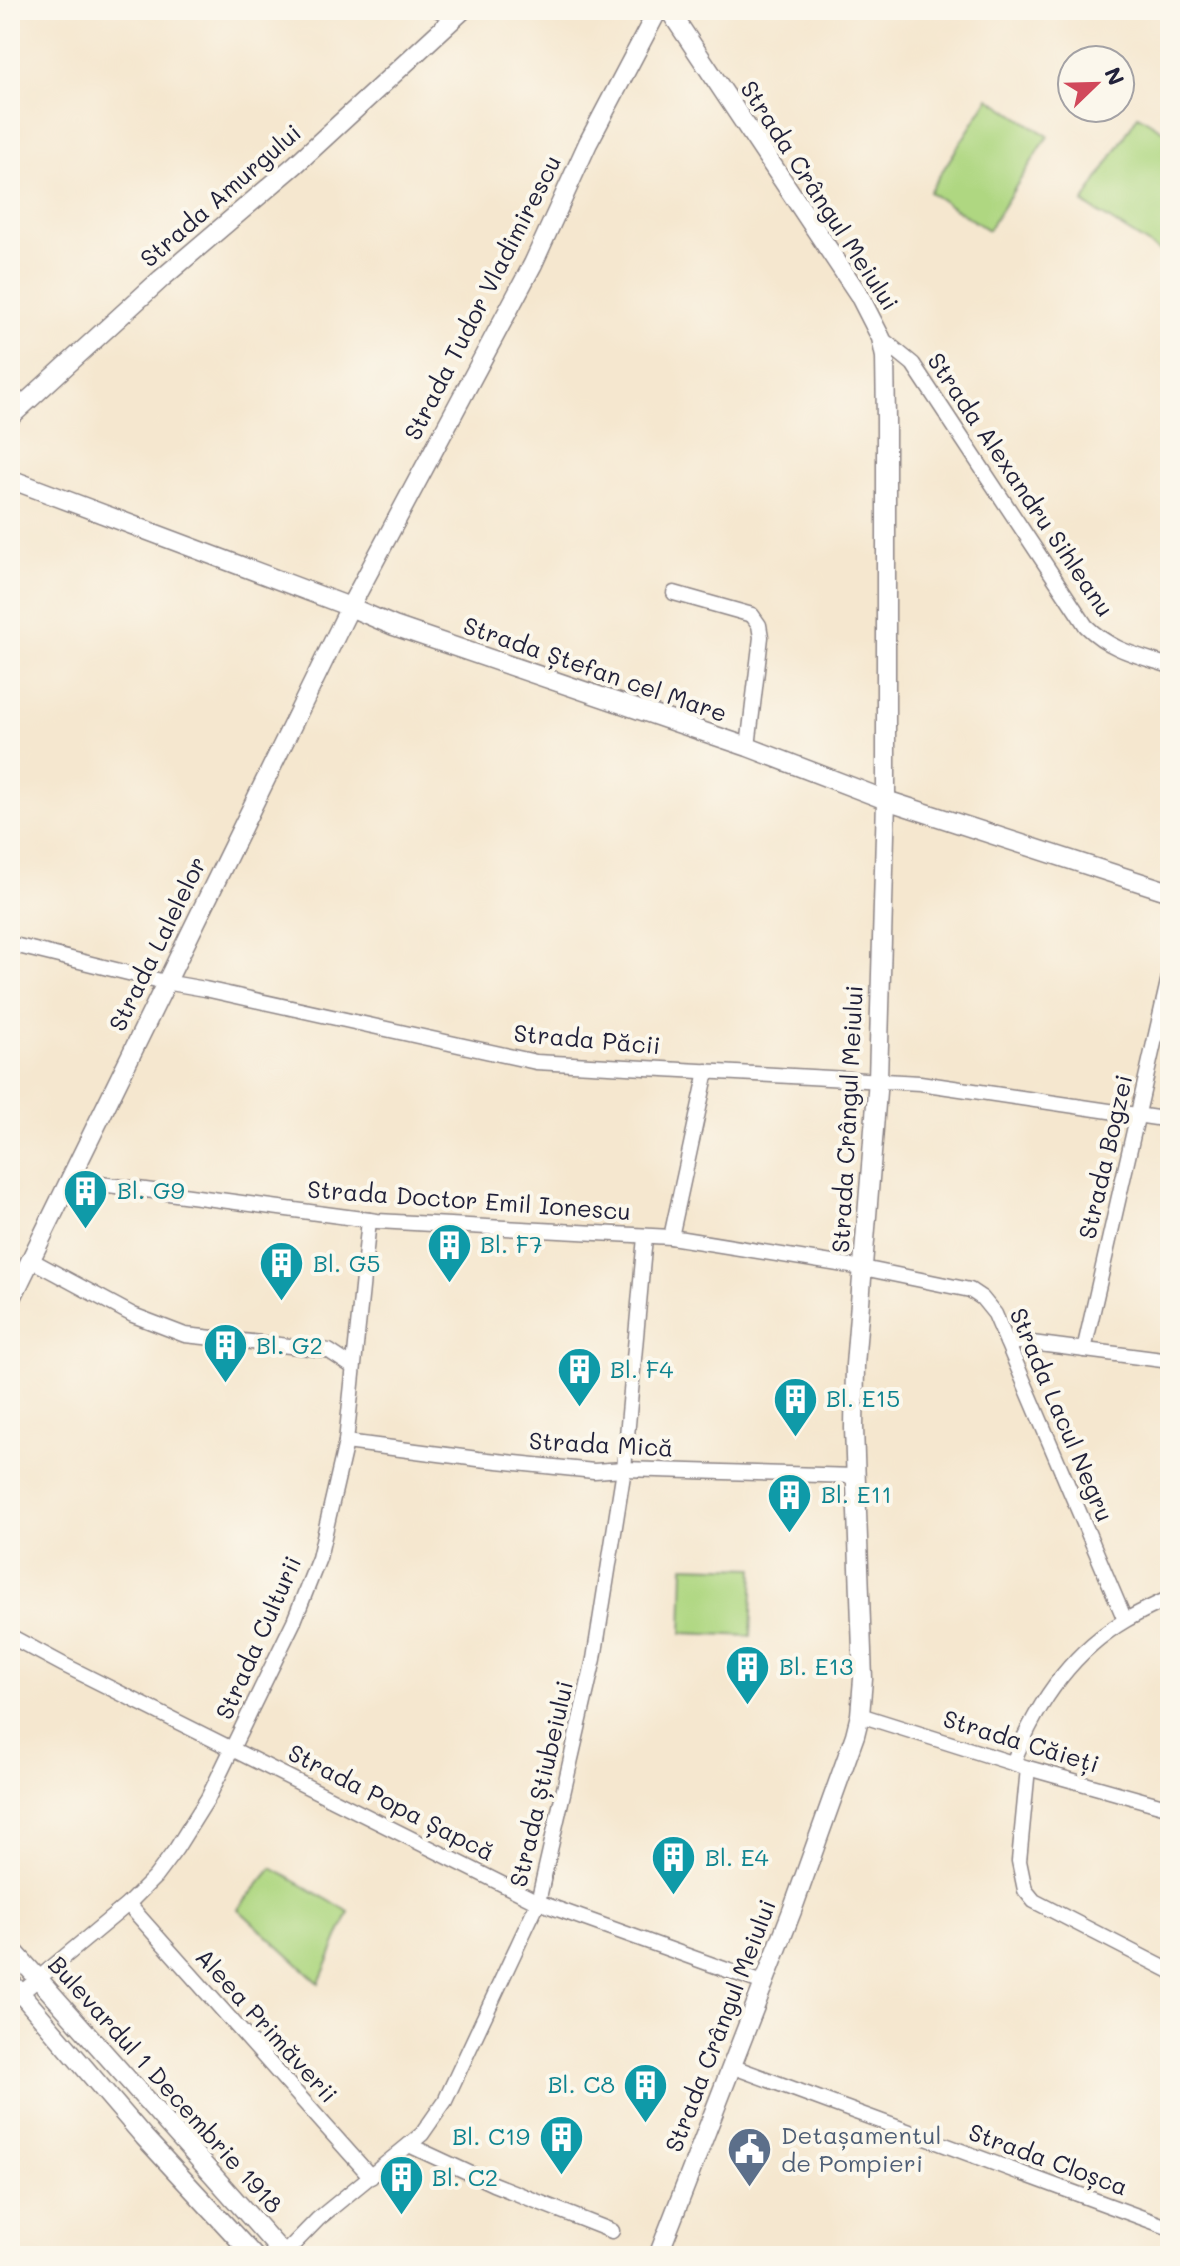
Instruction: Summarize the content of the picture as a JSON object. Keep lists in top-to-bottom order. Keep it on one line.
{"streets":{"street":["Strada Amurgului","Strada Crângul Meiului","Strada Tudor Vladimirescu","Strada Alexandru Sihleanu","Strada Ștefan cel Mare","Strada Lalelelor","Strada Păcii","Strada Bogzei","Strada Doctor Emil Ionescu","Strada Lacul Negru","Strada Mică","Strada Culturii","Strada Căieți","Strada Știubeiului","Strada Popa Șapcă","Aleea Primăverii","Bulevardul 1 Decembrie 1918","Strada Cloșca"]},"crossings":[["Strada Crângul Meiului","Strada Alexandru Sihleanu"],["Strada Crângul Meiului","Strada Ștefan cel Mare"],["Strada Crângul Meiului","Strada Păcii"],["Strada Crângul Meiului","Strada Doctor Emil Ionescu"],["Strada Crângul Meiului","Strada Lacul Negru"],["Strada Crângul Meiului","Strada Mică"],["Strada Crângul Meiului","Strada Căieți"],["Strada Crângul Meiului","Strada Popa Șapcă"],["Strada Crângul Meiului","Strada Cloșca"],["Strada Tudor Vladimirescu","Strada Ștefan cel Mare"],["Strada Tudor Vladimirescu","Strada Lalelelor"],["Strada Ștefan cel Mare","Strada Lalelelor"],["Strada Lalelelor","Strada Păcii"],["Strada Lalelelor","Strada Doctor Emil Ionescu"],["Strada Păcii","Strada Bogzei"],["Strada Doctor Emil Ionescu","Strada Lacul Negru"],["Strada Doctor Emil Ionescu","Strada Culturii"],["Strada Doctor Emil Ionescu","Strada Știubeiului"],["Strada Mică","Strada Culturii"],["Strada Mică","Strada Știubeiului"],["Strada Culturii","Strada Popa Șapcă"],["Strada Culturii","Aleea Primăverii"],["Strada Culturii","Bulevardul 1 Decembrie 1918"],["Strada Știubeiului","Strada Popa Șapcă"],["Strada Știubeiului","Aleea Primăverii"],["Strada Știubeiului","Bulevardul 1 Decembrie 1918"]],"places":{"building":["Bl. G9","Bl. F7","Bl. G5","Bl. G2","Bl. F4","Bl. E15","Bl. E11","Bl. E13","Bl. E4","Bl. C8","Bl. C19","Bl. C2"],"public building":["Detașamentul de Pompieri"]},"north":"top right"}
